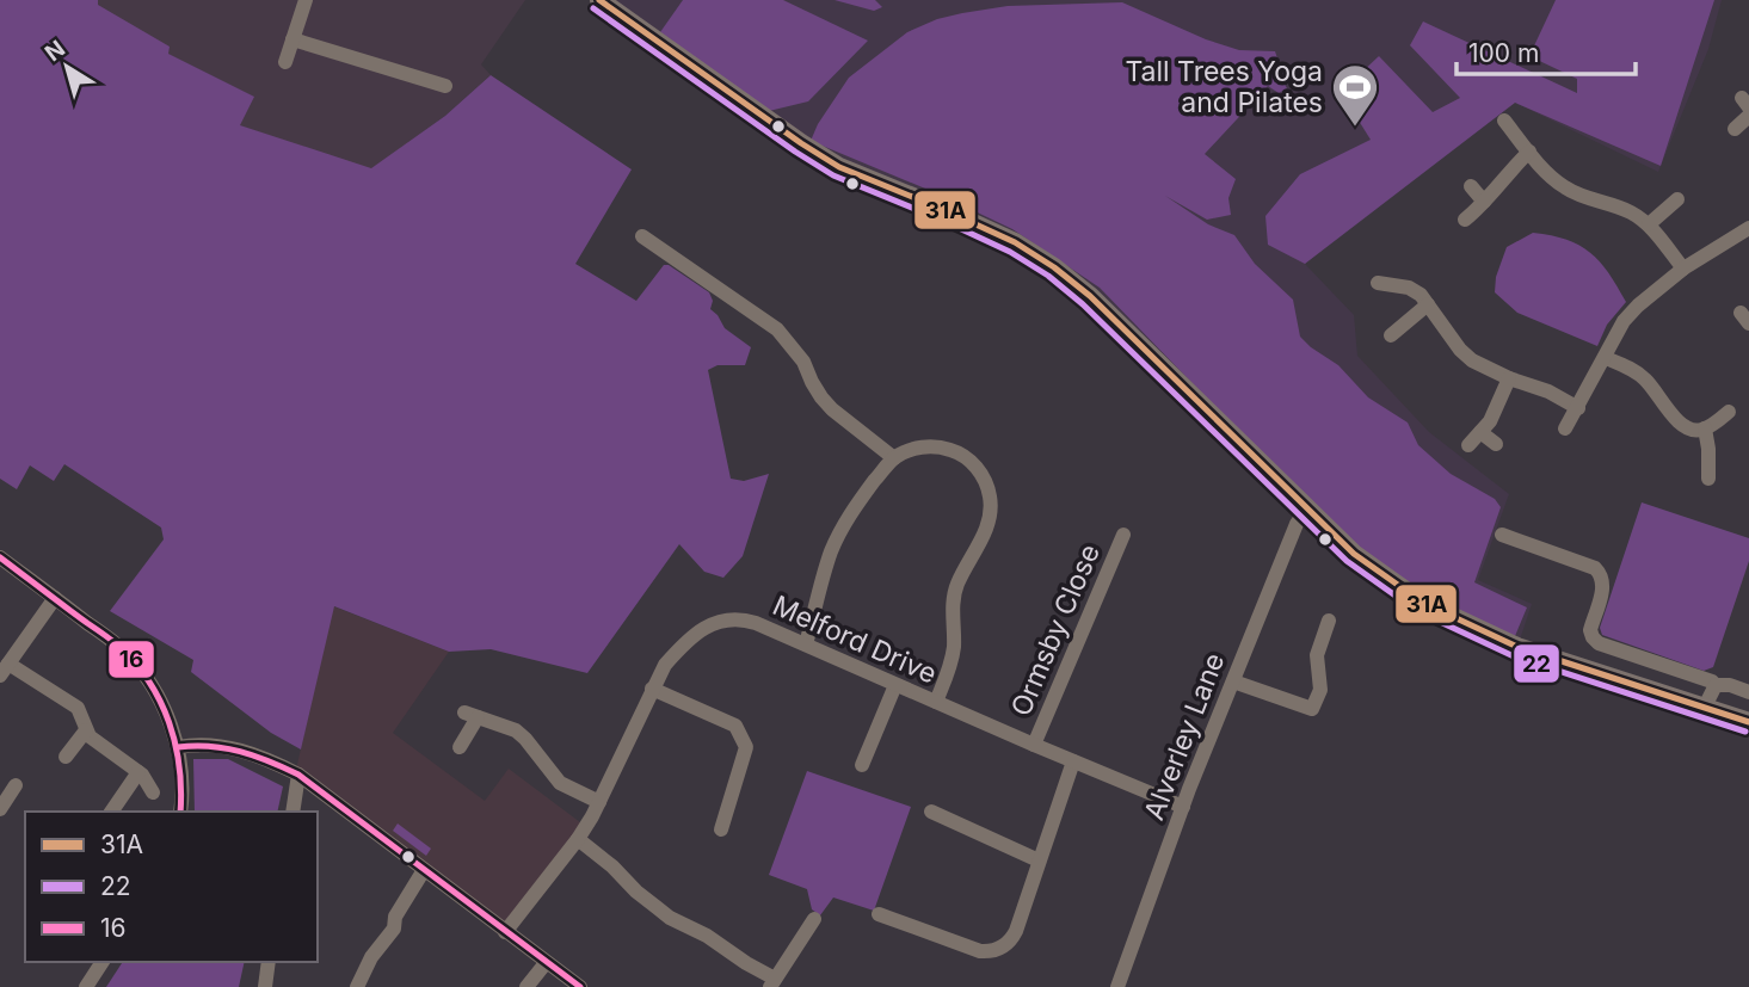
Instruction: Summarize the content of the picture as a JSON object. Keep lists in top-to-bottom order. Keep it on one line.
{"streets":{"street":["Ormsby Close","Melford Drive","Alverley Lane"]},"crossings":[["Ormsby Close","Melford Drive"],["Melford Drive","Alverley Lane"]],"places":{"sports":["Tall Trees Yoga and Pilates"]},"lines":["transit line 31A","transit line 22","transit line 16"],"legend":["31A","22","16"],"scale_bar":"100 m","north":"top left"}
